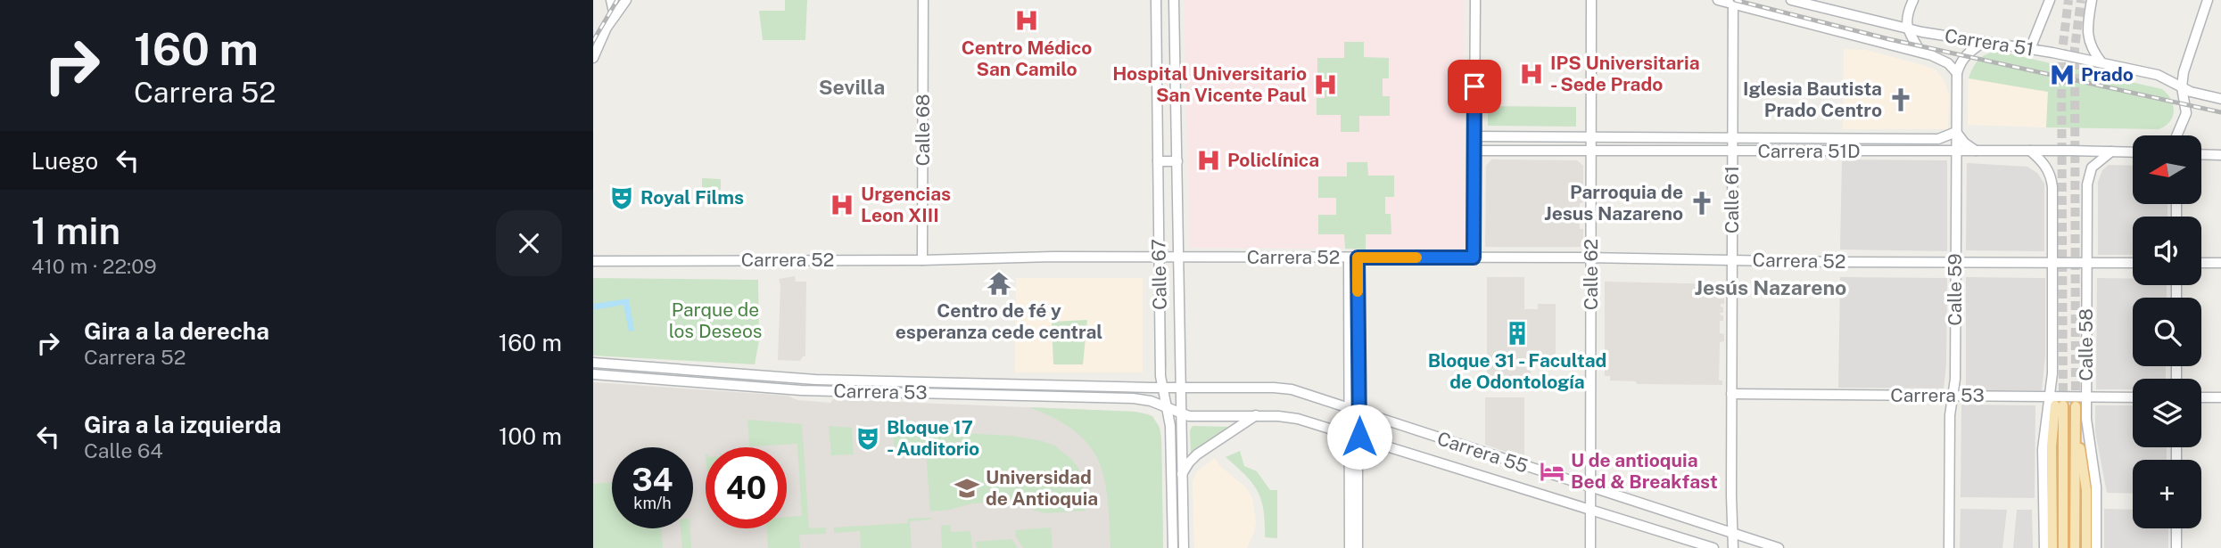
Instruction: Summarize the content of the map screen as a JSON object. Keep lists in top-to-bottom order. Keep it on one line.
{"streets":{"main road":["Carrera 51","Calle 68","Carrera 51D","Calle 61","Carrera 52","Calle 67","Calle 62","Calle 59","Calle 58","Carrera 53","Carrera 55"]},"crossings":[["Carrera 51","Calle 61"],["Carrera 51","Calle 59"],["Calle 68","Carrera 52"],["Carrera 51D","Calle 61"],["Carrera 51D","Calle 62"],["Carrera 51D","Calle 59"],["Carrera 51D","Calle 58"],["Calle 61","Carrera 52"],["Calle 61","Carrera 53"],["Calle 61","Carrera 55"],["Carrera 52","Calle 67"],["Carrera 52","Calle 62"],["Carrera 52","Calle 59"],["Carrera 52","Calle 58"],["Calle 67","Carrera 53"],["Calle 67","Carrera 55"],["Calle 62","Carrera 55"],["Calle 59","Carrera 53"],["Calle 58","Carrera 53"],["Carrera 53","Carrera 55"]],"districts":["Sevilla","Jesús Nazareno"],"parks":["Parque de los Deseos"],"places":{"hospital":["Centro Médico San Camilo","IPS Universitaria - Sede Prado","Hospital Universitario San Vicente Paul","Policlínica","Urgencias Leon XIII"],"metro station":["Prado"],"church":["Iglesia Bautista Prado Centro","Parroquia de Jesus Nazareno"],"theatre":["Royal Films","Bloque 17 - Auditorio"],"temple":["Centro de fé y esperanza cede central"],"building":["Bloque 31 - Facultad de Odontología"],"hotel":["U de antioquia Bed & Breakfast"],"school or university":["Universidad de Antioquia"]},"north":"left","page":{"turn":["160 m","Carrera 52"],"then":"Luego","map_buttons":"+","heading":["1 min","410 m · 22:09"],"list":[{"name":"Gira a la derecha","note":"Carrera 52","value":"160 m"},{"name":"Gira a la izquierda","note":"Calle 64","value":"100 m"}],"speed":"34 km/h","limit":"40"}}
